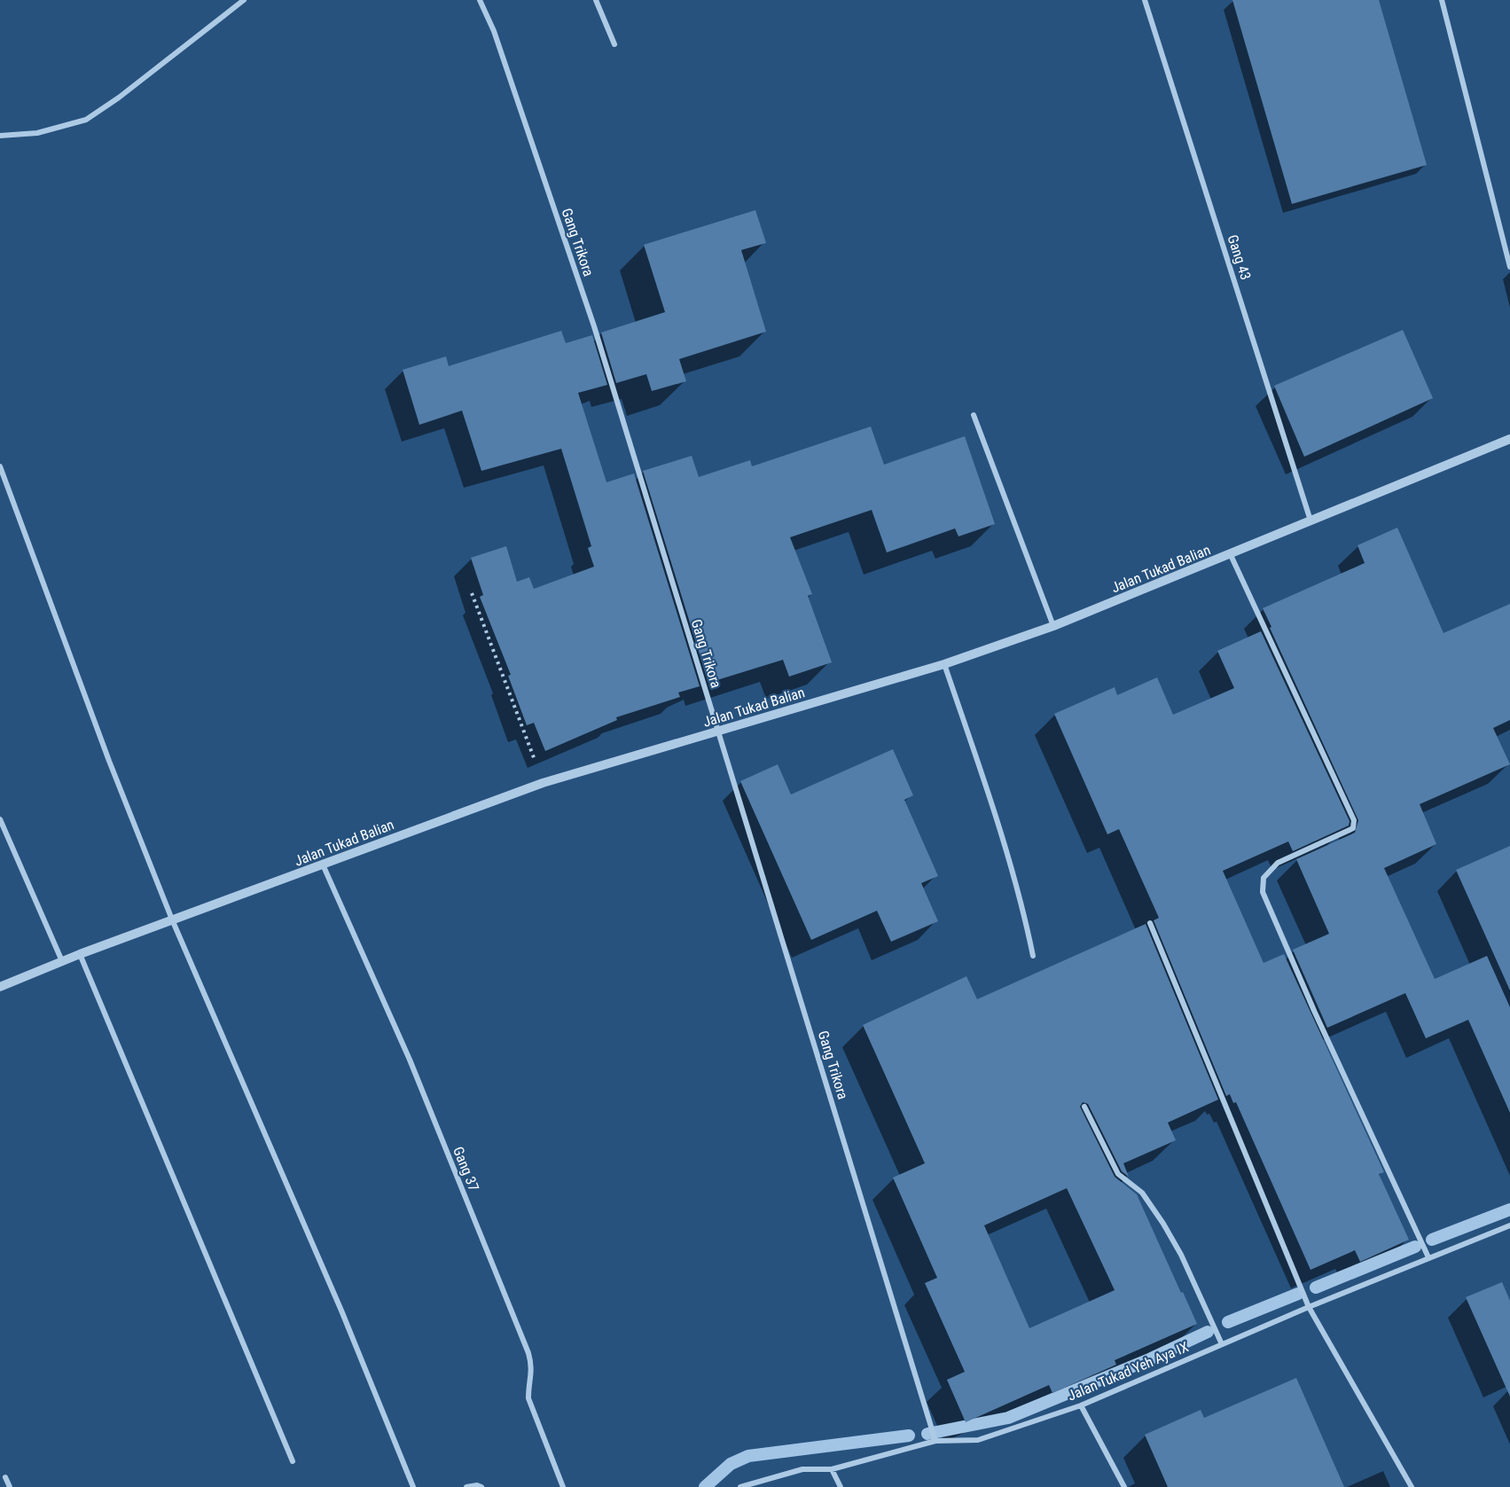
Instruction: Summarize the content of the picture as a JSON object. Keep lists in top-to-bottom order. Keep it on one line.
{"streets":{"street":["Gang Trikora","Gang 43","Jalan Tukad Balian","Gang 37","Jalan Tukad Yeh Aya IX"]},"crossings":[["Gang Trikora","Jalan Tukad Balian"],["Gang Trikora","Jalan Tukad Yeh Aya IX"],["Gang 43","Jalan Tukad Balian"],["Jalan Tukad Balian","Gang 37"]]}
